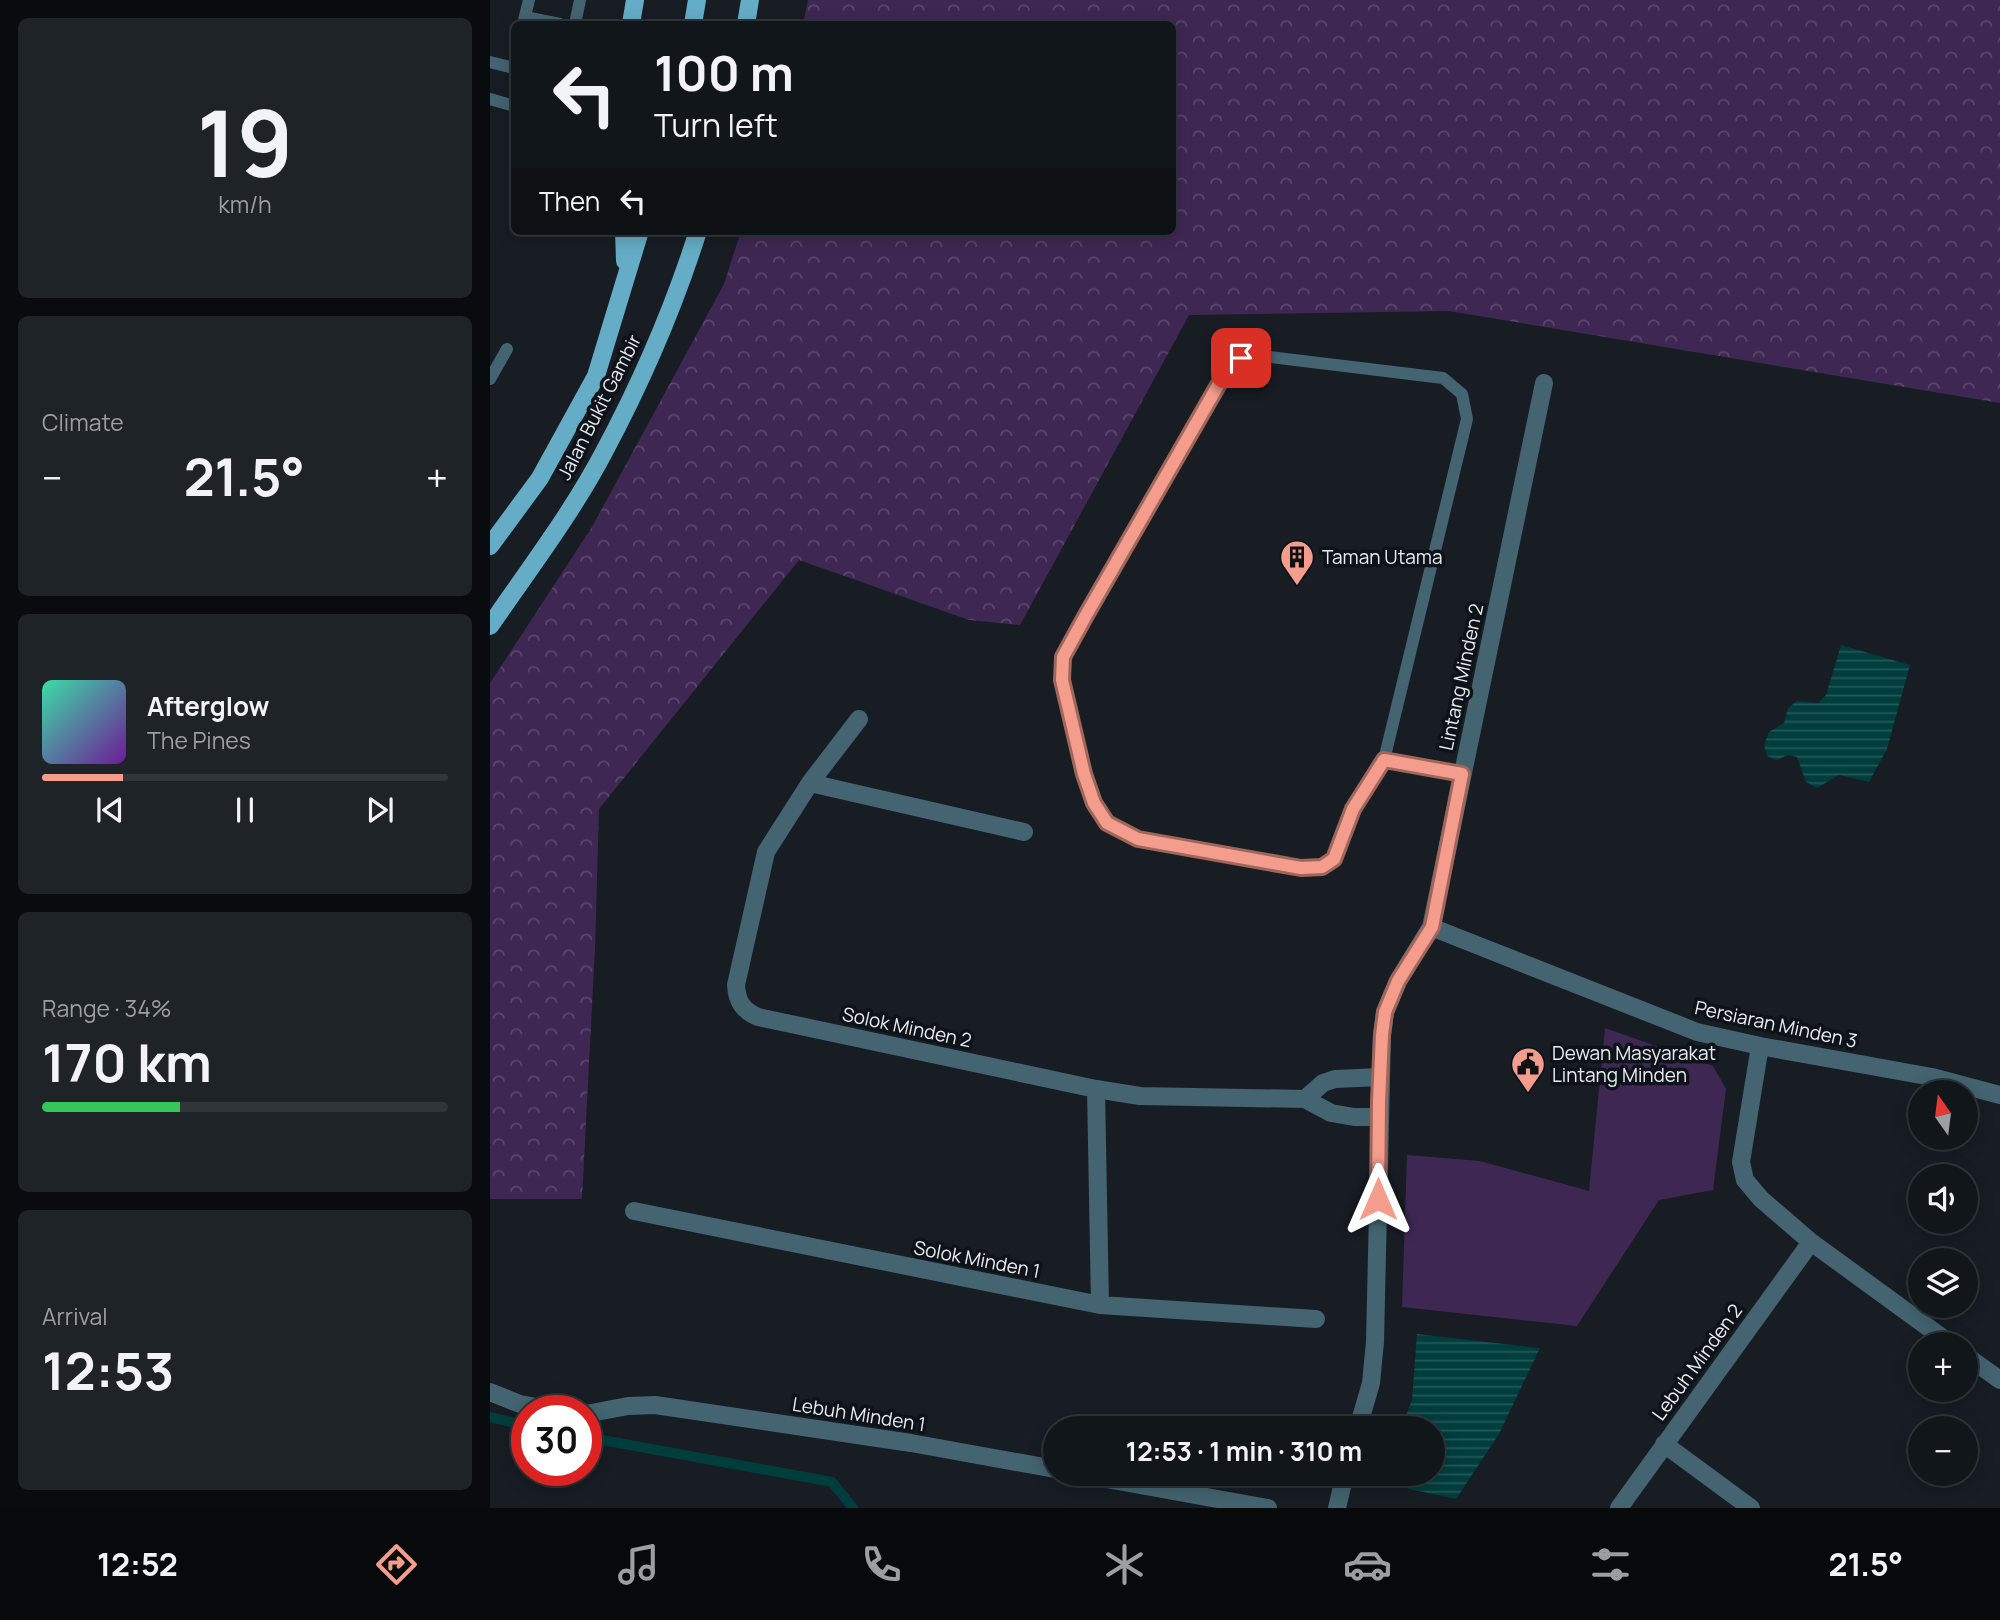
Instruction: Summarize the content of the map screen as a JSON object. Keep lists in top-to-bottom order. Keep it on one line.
{"streets":{"main road":["Jalan Bukit Gambir"],"street":["Lintang Minden 2","Persiaran Minden 3","Solok Minden 2","Solok Minden 1","Lebuh Minden 2","Lebuh Minden 1"]},"crossings":[["Lintang Minden 2","Persiaran Minden 3"],["Lintang Minden 2","Solok Minden 2"]],"places":{"building":["Taman Utama"],"public building":["Dewan Masyarakat Lintang Minden"]},"north":"top","page":{"tile":[["19","km/h"],"Climate",["Range · 34%","170 km"],["Arrival","12:53"]],"turn":["100 m","Turn left"],"then":"Then","heat":["−","21.5°","+"],"song":["Afterglow","The Pines"],"map_buttons":["+","−"],"limit":"30","trip":"12:53 · 1 min · 310 m","tabs":["12:52","21.5°"]}}
